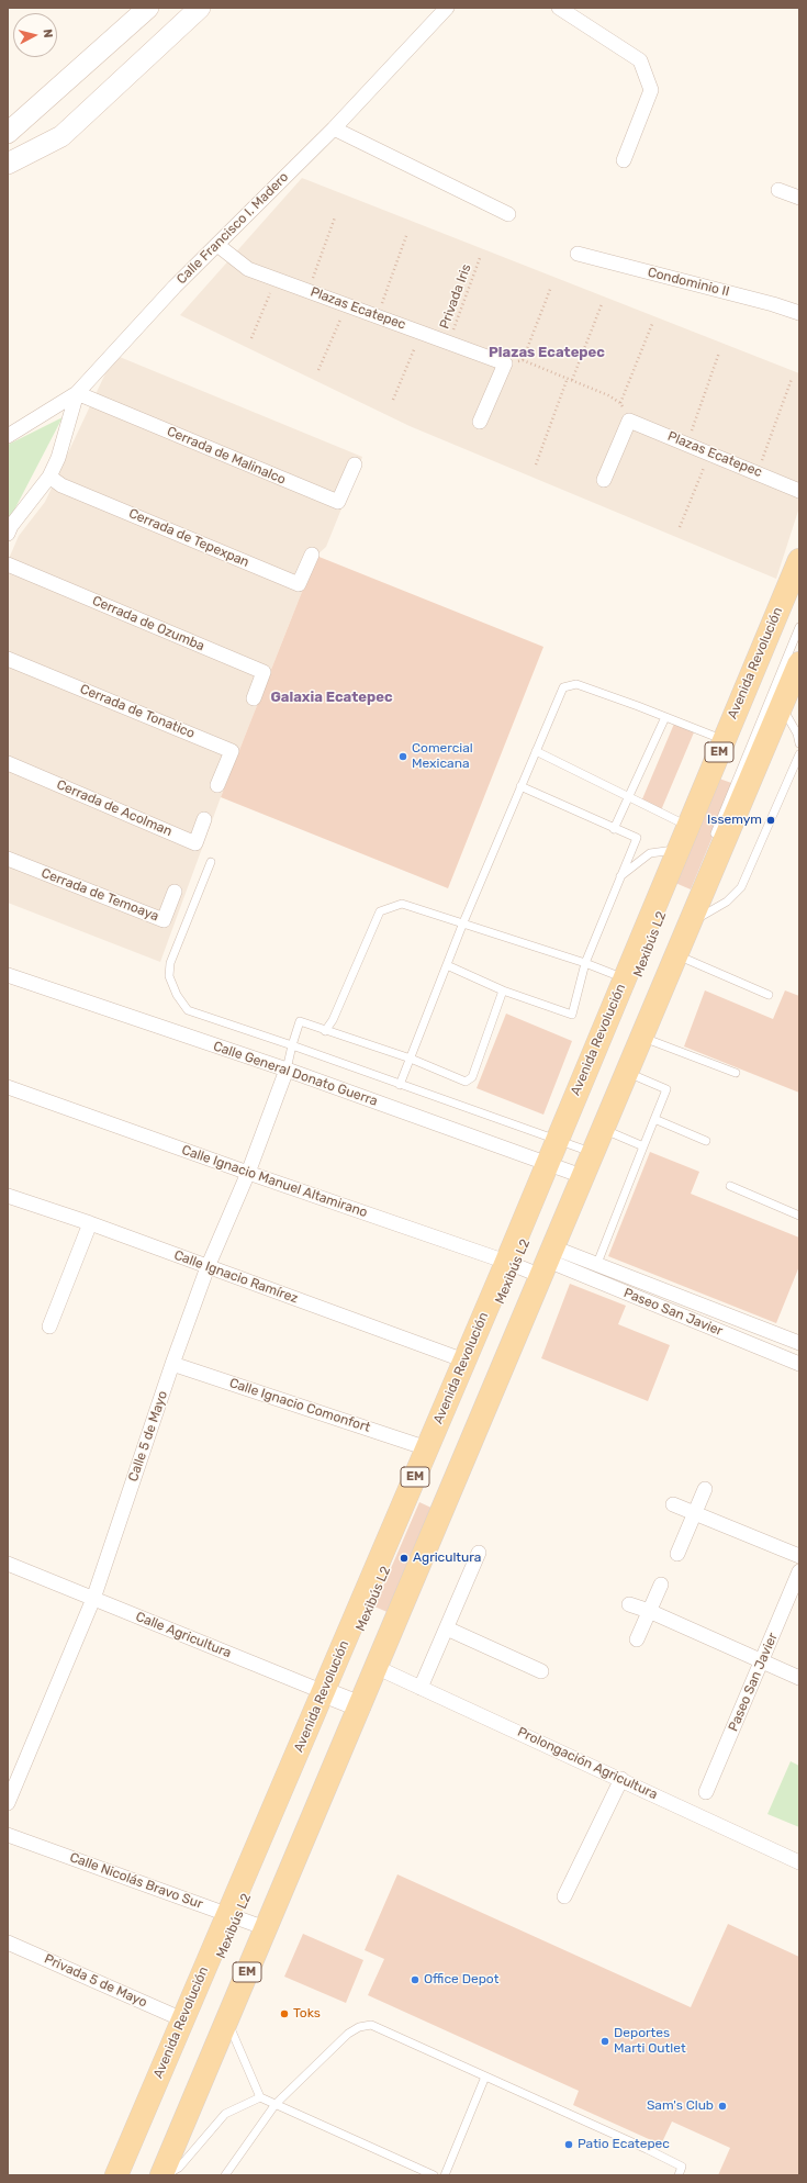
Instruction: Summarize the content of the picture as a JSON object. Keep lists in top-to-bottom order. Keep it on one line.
{"streets":{"main road":["Avenida Revolución","EM","Calle Agricultura"],"street":["Calle Francisco I. Madero","Condominio II","Plazas Ecatepec","Cerrada de Malinalco","Cerrada de Tepexpan","Cerrada de Ozumba","Cerrada de Tonatico","Cerrada de Acolman","Cerrada de Temoaya","Calle General Donato Guerra","Calle Ignacio Manuel Altamirano","Calle Ignacio Ramírez","Paseo San Javier","Calle Ignacio Comonfort","Calle 5 de Mayo","Prolongación Agricultura","Calle Nicolás Bravo Sur","Privada 5 de Mayo"],"lane":["Mexibús L2"],"path":["Privada Iris"]},"crossings":[["Calle Francisco I. Madero","Plazas Ecatepec"],["Calle Francisco I. Madero","Cerrada de Malinalco"],["Privada Iris","Plazas Ecatepec"],["Avenida Revolución","Mexibús L2"],["Avenida Revolución","Calle General Donato Guerra"],["Avenida Revolución","Calle Ignacio Manuel Altamirano"],["Avenida Revolución","Calle Ignacio Ramírez"],["Avenida Revolución","Paseo San Javier"],["Avenida Revolución","Calle Ignacio Comonfort"],["Avenida Revolución","Calle Agricultura"],["Avenida Revolución","Prolongación Agricultura"],["Avenida Revolución","Calle Nicolás Bravo Sur"],["Avenida Revolución","Privada 5 de Mayo"],["Mexibús L2","Calle Ignacio Manuel Altamirano"],["Mexibús L2","Paseo San Javier"],["Mexibús L2","Calle Agricultura"],["Mexibús L2","Calle Nicolás Bravo Sur"],["Calle General Donato Guerra","Calle 5 de Mayo"],["Calle Ignacio Manuel Altamirano","Paseo San Javier"],["Calle Ignacio Manuel Altamirano","Calle 5 de Mayo"],["Calle Ignacio Ramírez","Calle 5 de Mayo"],["Calle Ignacio Comonfort","Calle 5 de Mayo"],["Calle 5 de Mayo","Calle Agricultura"]],"districts":["Plazas Ecatepec","Galaxia Ecatepec"],"places":["Comercial Mexicana","Issemym","Agricultura","Office Depot","Toks","Deportes Marti Outlet","Sam's Club","Patio Ecatepec"],"north":"right"}
